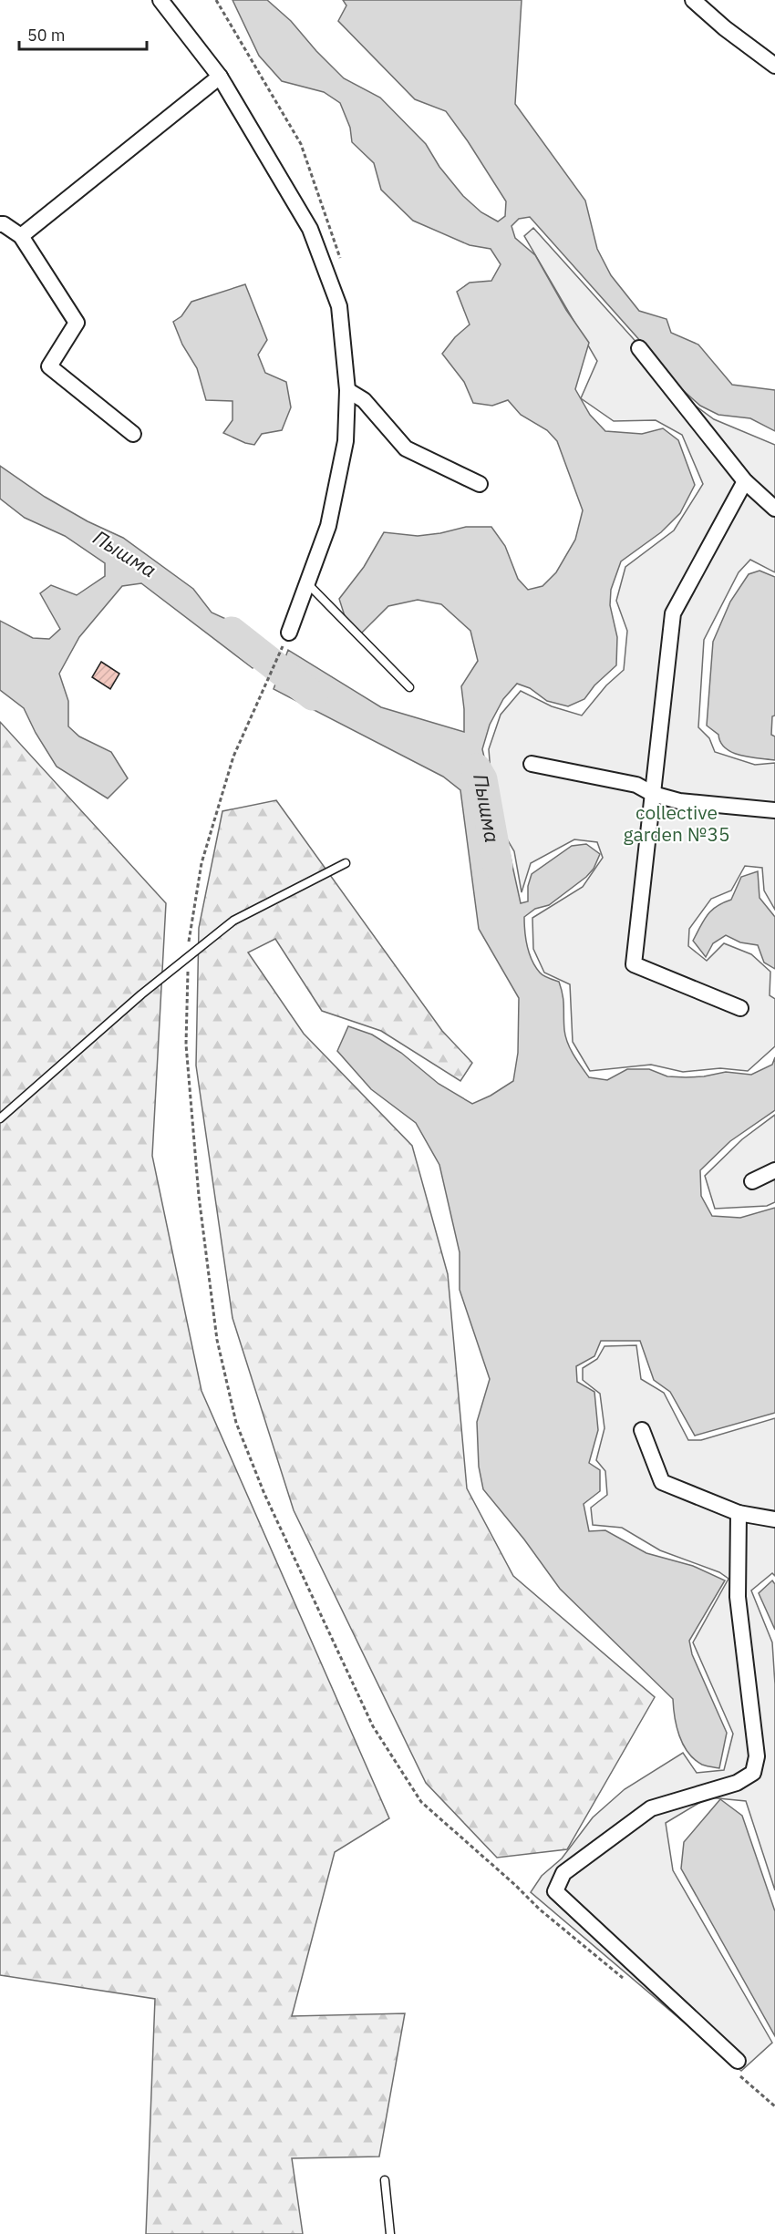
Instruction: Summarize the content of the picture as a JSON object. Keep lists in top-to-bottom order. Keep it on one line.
{"water":["Пышма"],"parks":["collective garden №35"],"scale_bar":"50 m"}
